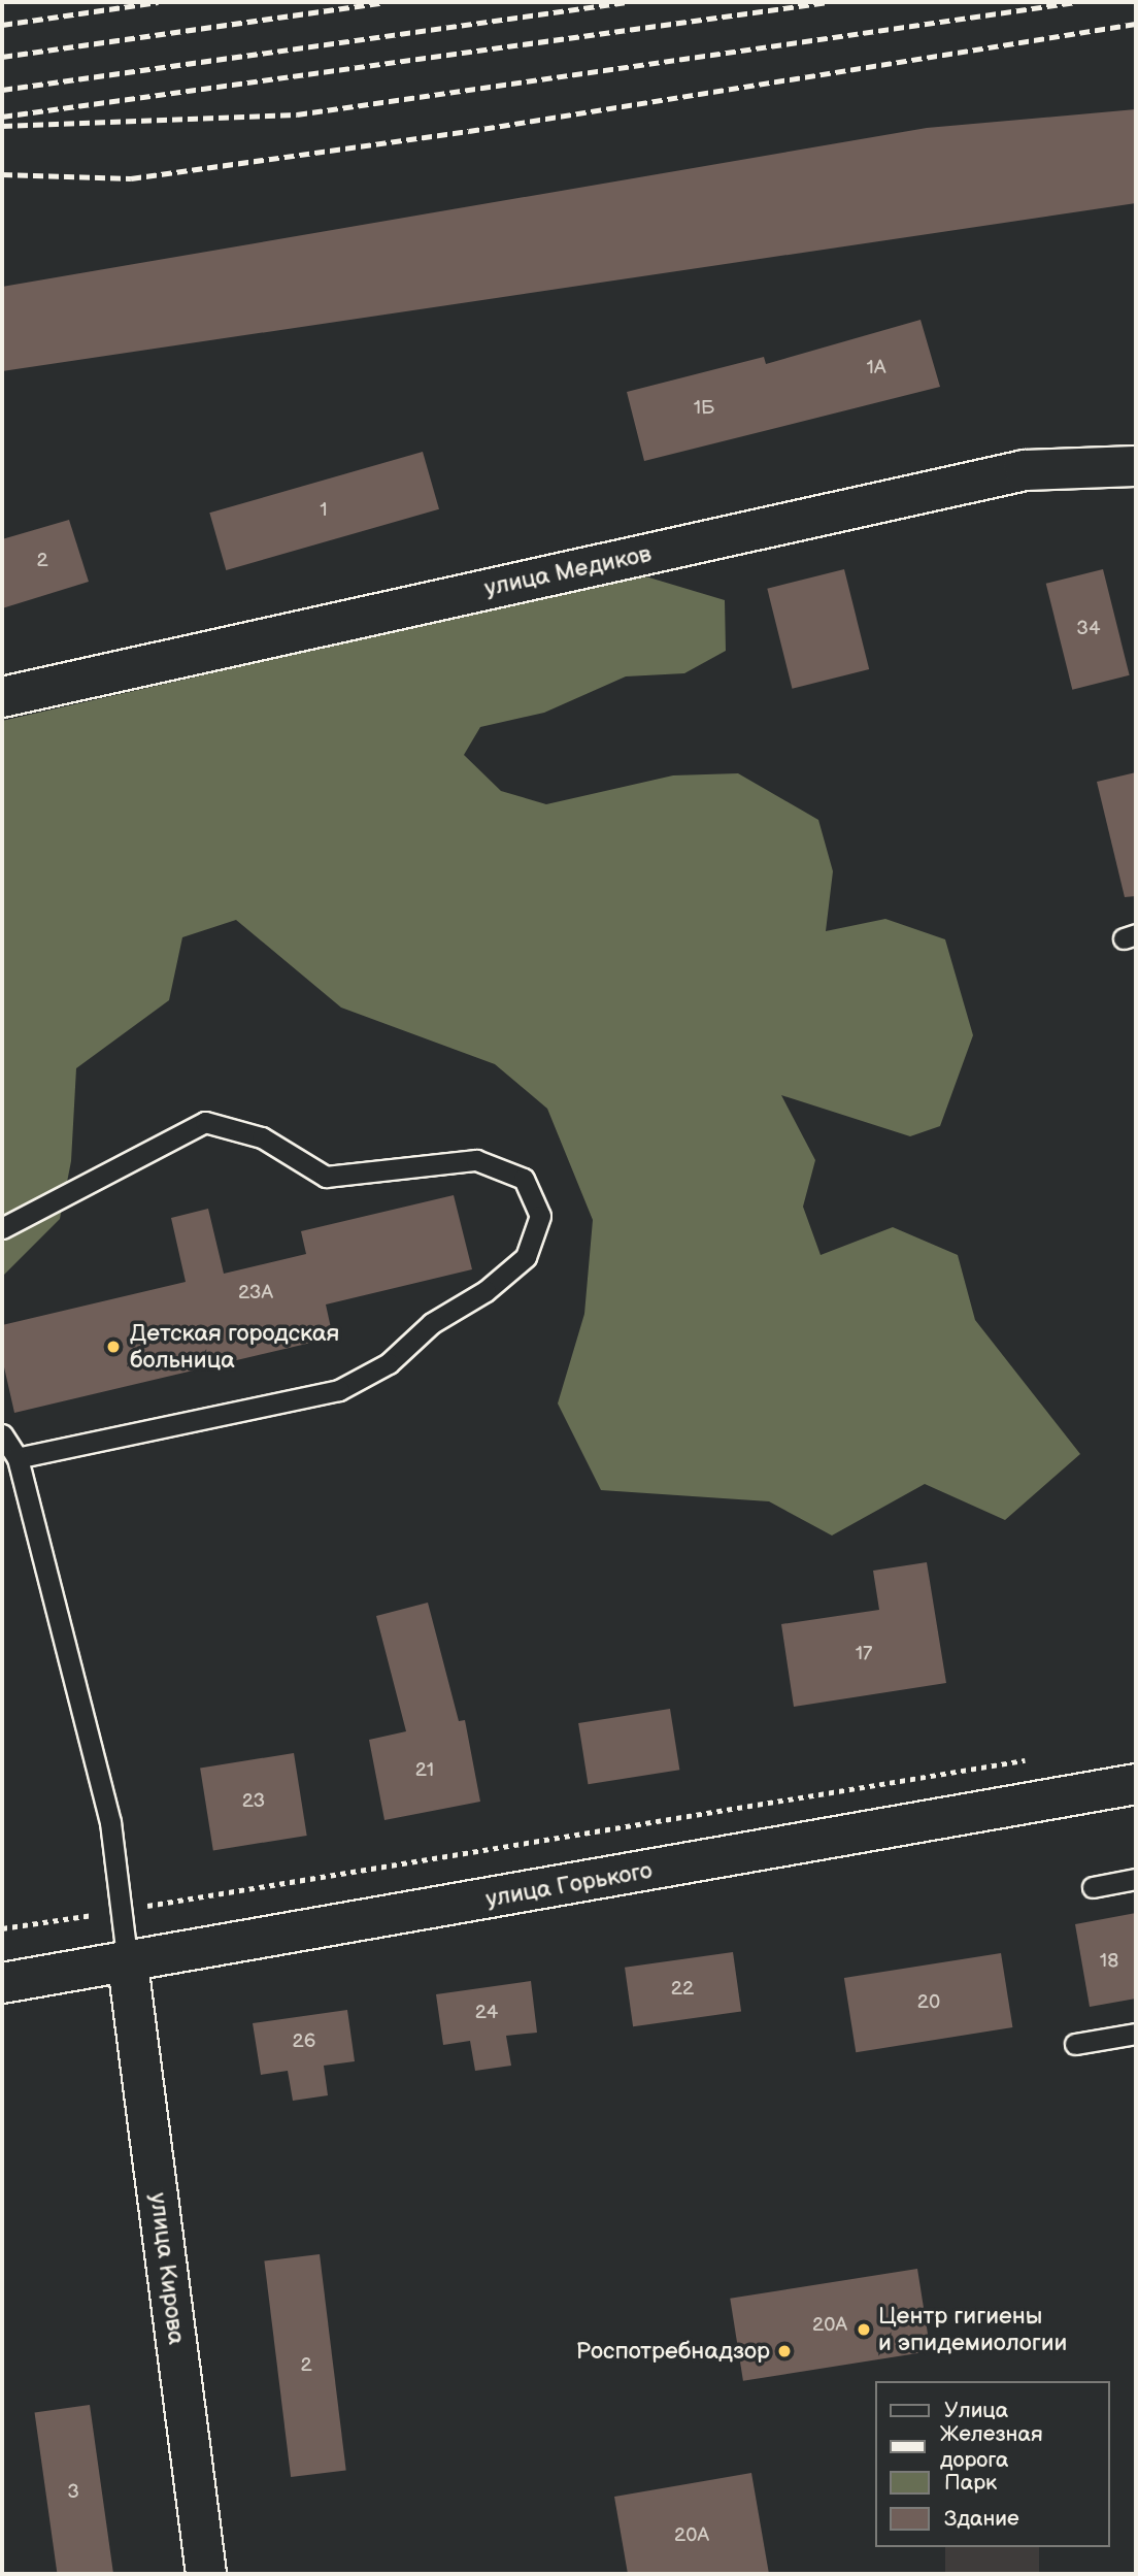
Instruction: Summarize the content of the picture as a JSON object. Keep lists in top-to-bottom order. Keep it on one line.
{"streets":{"street":["улица Медиков","улица Горького","улица Кирова"]},"crossings":[["улица Горького","улица Кирова"]],"places":["Детская городская больница","Центр гигиены и эпидемиологии","Роспотребнадзор"],"house_numbers":["1А","1Б","1","2","34","23А","17","21","23","18","22","20","24","26","20А","2","3","20А"],"legend":["Улица","Железная дорога","Парк","Здание"]}
